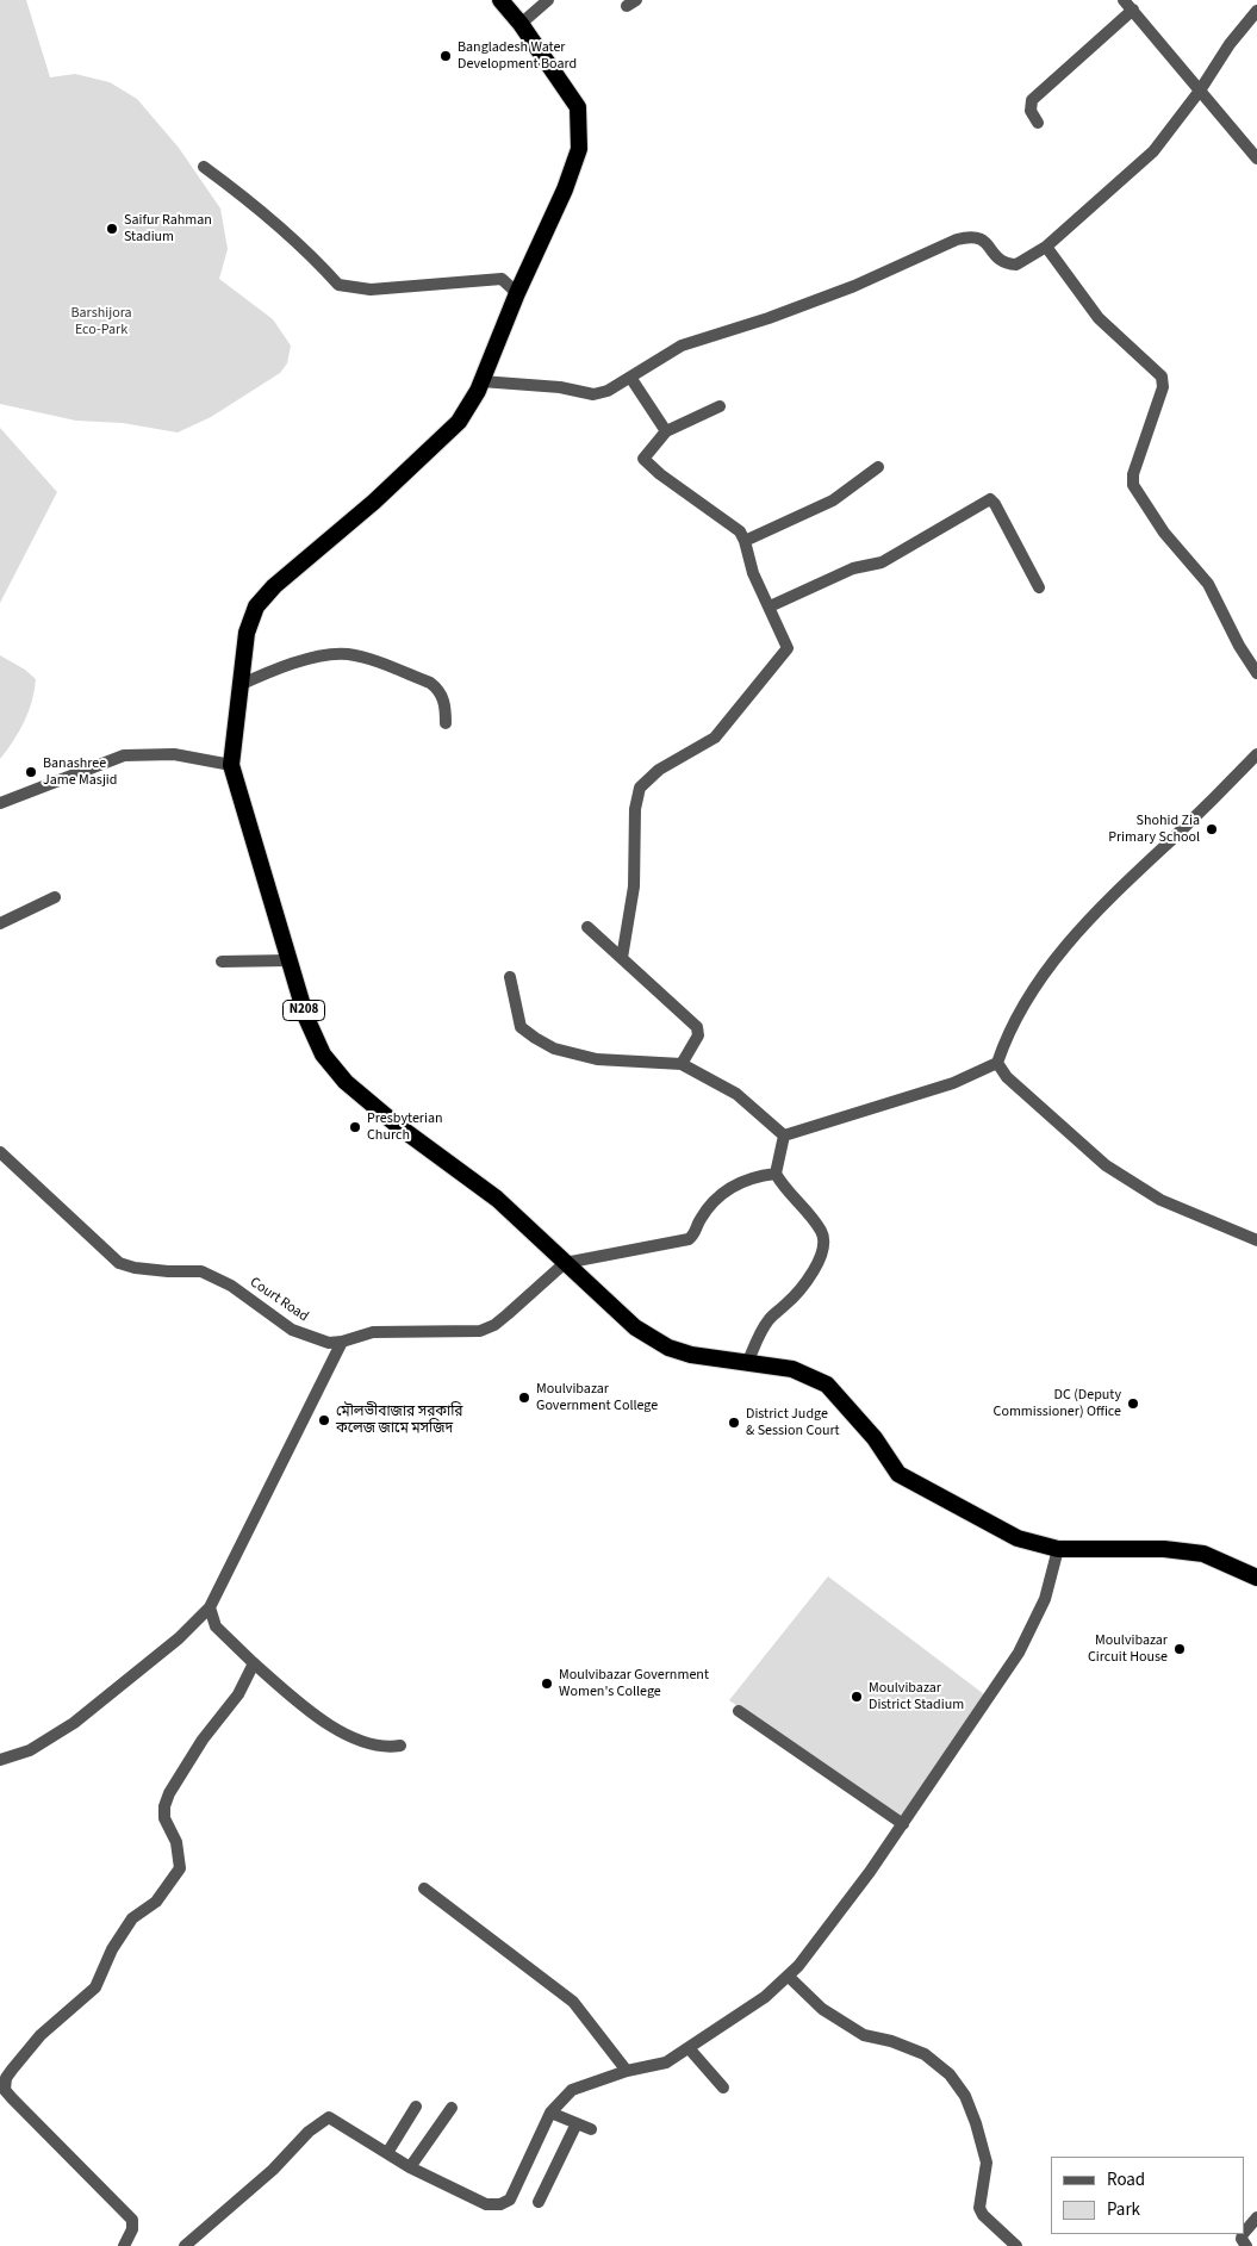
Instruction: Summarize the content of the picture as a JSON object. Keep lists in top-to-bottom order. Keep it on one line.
{"streets":{"highway":["N208"],"street":["Court Road"]},"crossings":[["N208","Court Road"]],"parks":["Barshijora Eco-Park"],"places":["Bangladesh Water Development Board","Saifur Rahman Stadium","Banashree Jame Masjid","Shohid Zia Primary School","Presbyterian Church","Moulvibazar Government College","DC (Deputy Commissioner) Office","মৌলভীবাজার সরকারি কলেজ জামে মসজিদ","District Judge & Session Court","Moulvibazar Circuit House","Moulvibazar Government Women's College","Moulvibazar District Stadium"],"legend":["Road","Park"]}
